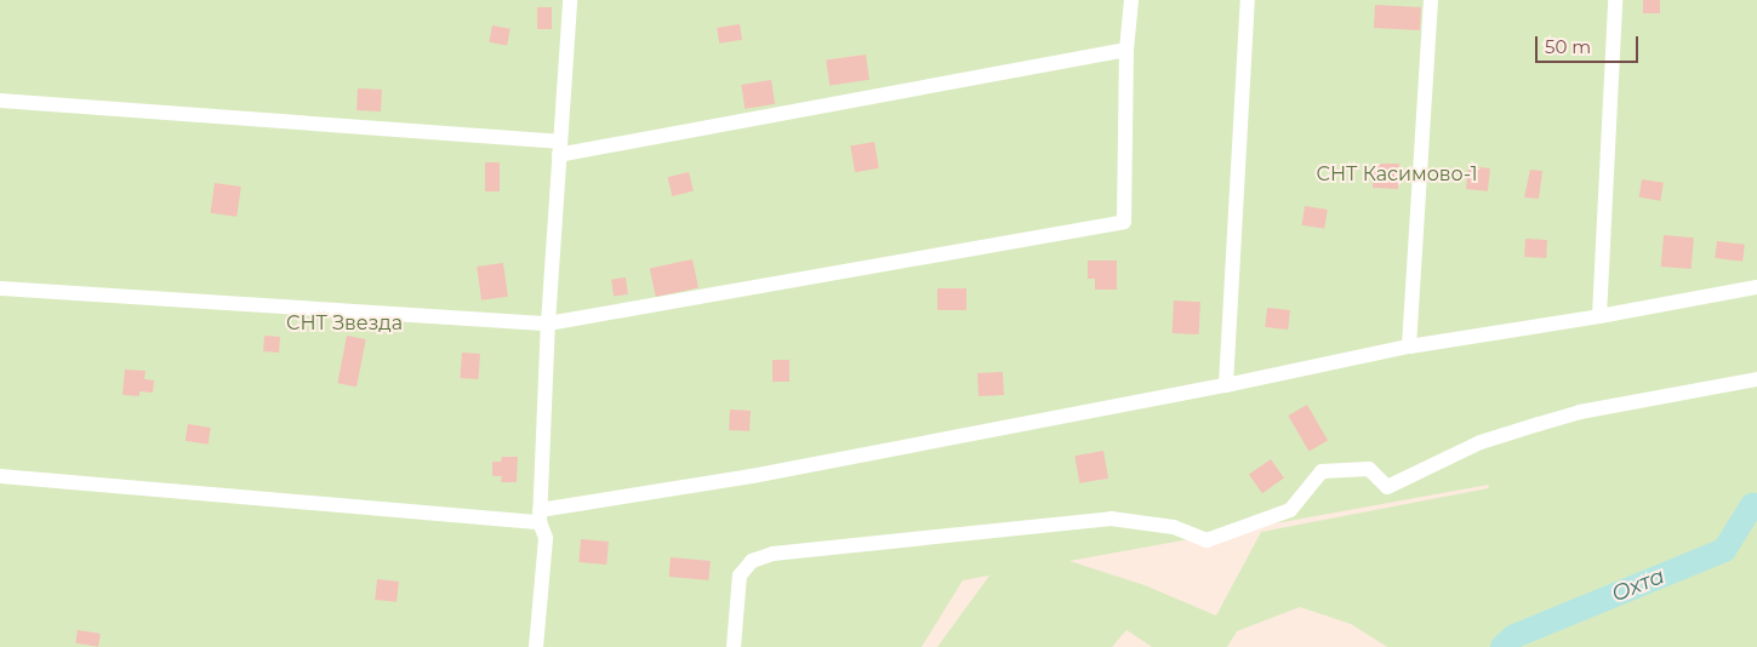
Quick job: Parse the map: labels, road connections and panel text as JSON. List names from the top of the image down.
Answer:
{
  "water": ["Охта"],
  "parks": ["СНТ Касимово-1", "СНТ Звезда"],
  "scale_bar": "50 m"
}
